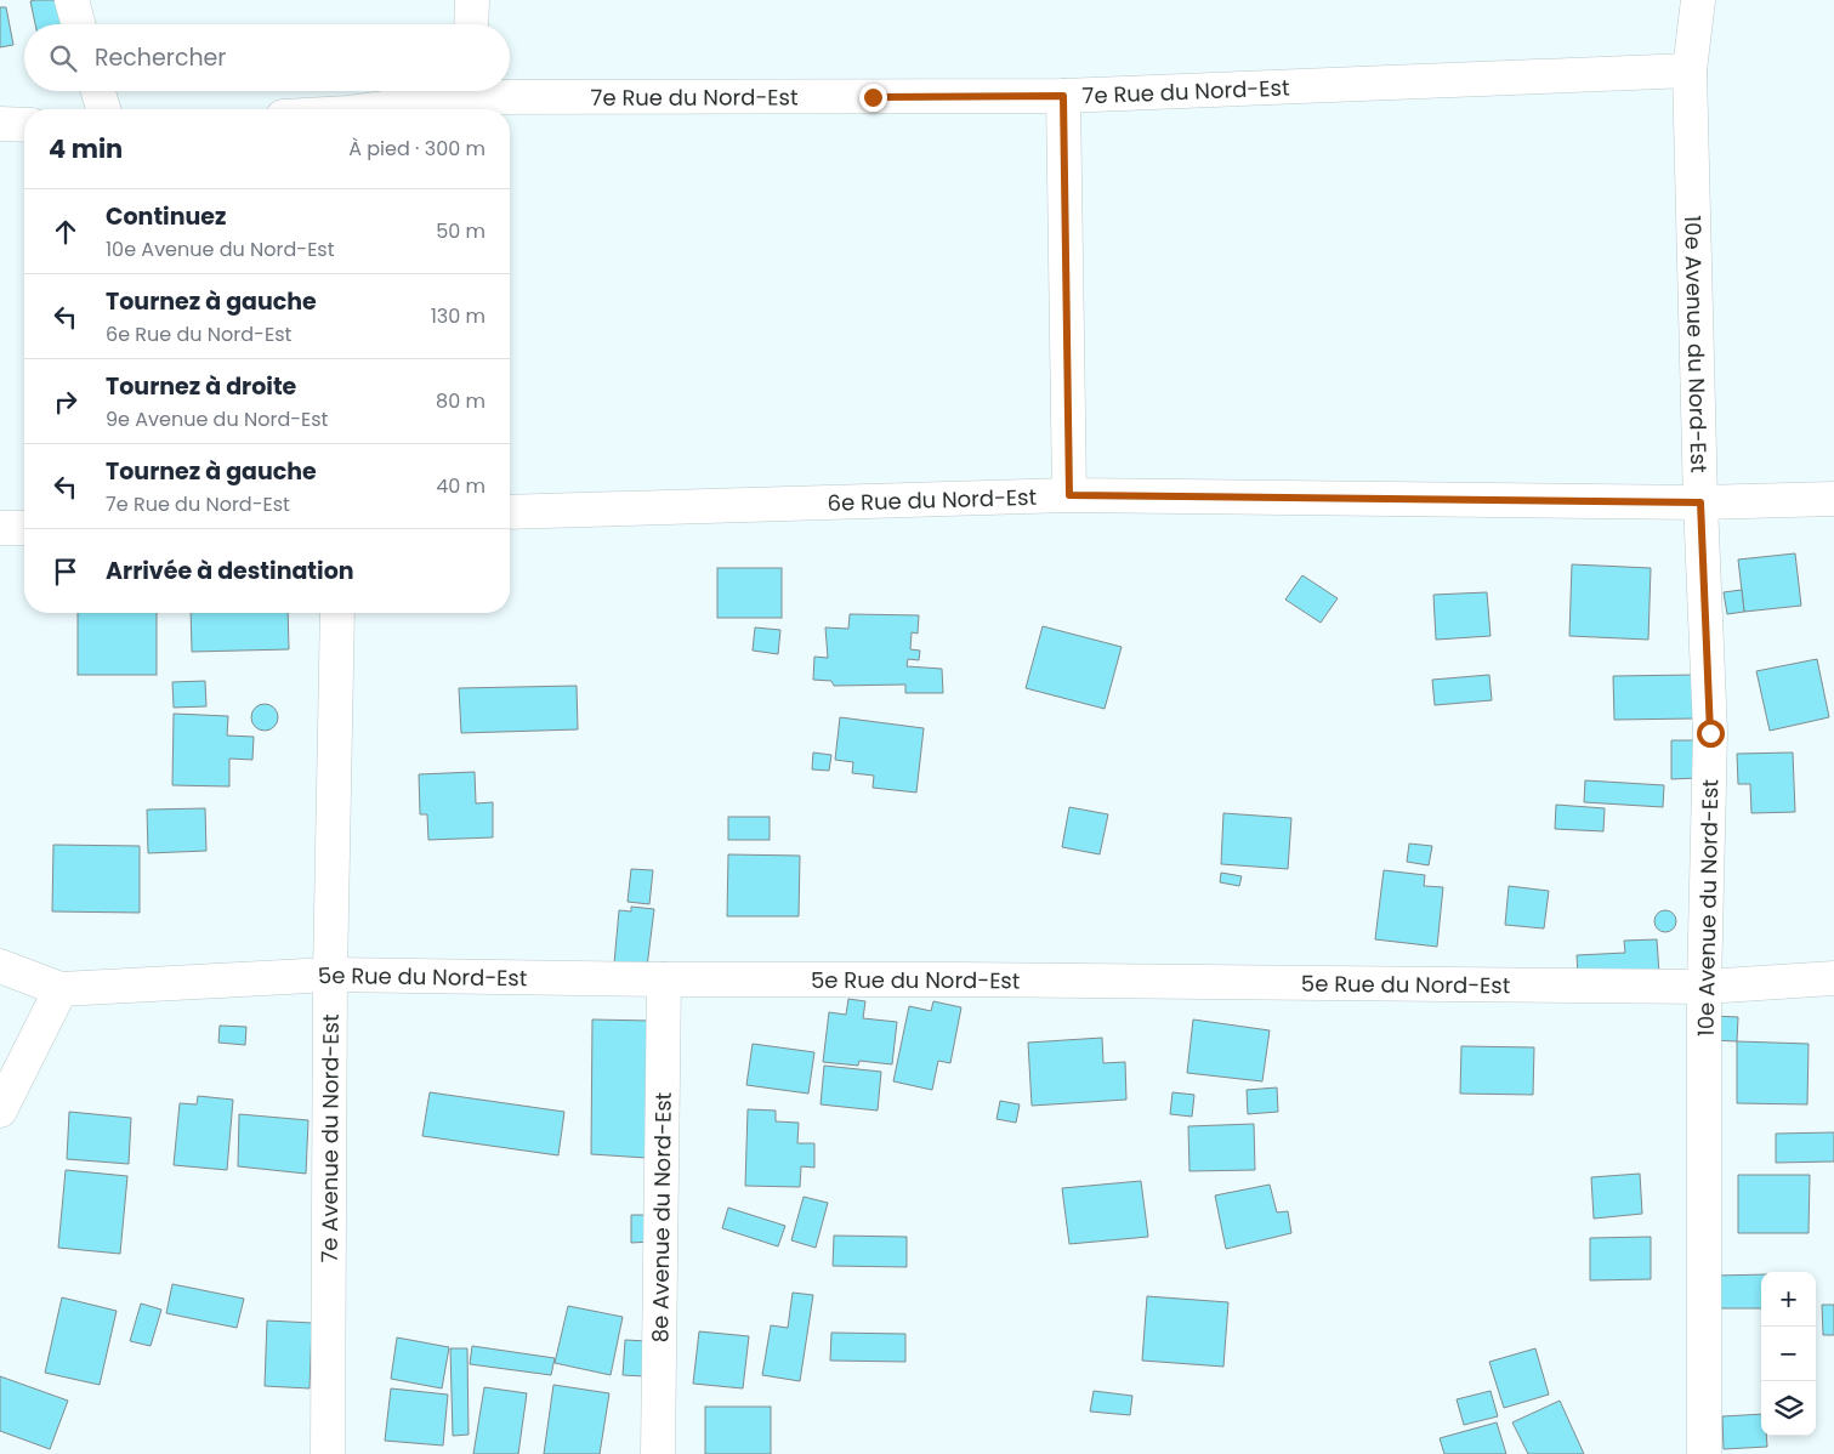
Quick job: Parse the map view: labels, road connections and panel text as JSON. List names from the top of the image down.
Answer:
{
  "streets": {
    "street": [
      "7e Rue du Nord-Est",
      "10e Avenue du Nord-Est",
      "6e Rue du Nord-Est",
      "5e Rue du Nord-Est",
      "7e Avenue du Nord-Est",
      "8e Avenue du Nord-Est"
    ]
  },
  "crossings": [
    ["7e Rue du Nord-Est", "10e Avenue du Nord-Est"],
    ["10e Avenue du Nord-Est", "6e Rue du Nord-Est"],
    ["10e Avenue du Nord-Est", "5e Rue du Nord-Est"],
    ["5e Rue du Nord-Est", "7e Avenue du Nord-Est"],
    ["5e Rue du Nord-Est", "8e Avenue du Nord-Est"]
  ],
  "page": {
    "search": "Rechercher",
    "heading": ["4 min", "À pied · 300 m"],
    "list": [
      ["Continuez", "10e Avenue du Nord-Est", "50 m"],
      ["Tournez à gauche", "6e Rue du Nord-Est", "130 m"],
      ["Tournez à droite", "9e Avenue du Nord-Est", "80 m"],
      ["Tournez à gauche", "7e Rue du Nord-Est", "40 m"],
      "Arrivée à destination"
    ],
    "map_buttons": ["+", "−"]
  }
}
